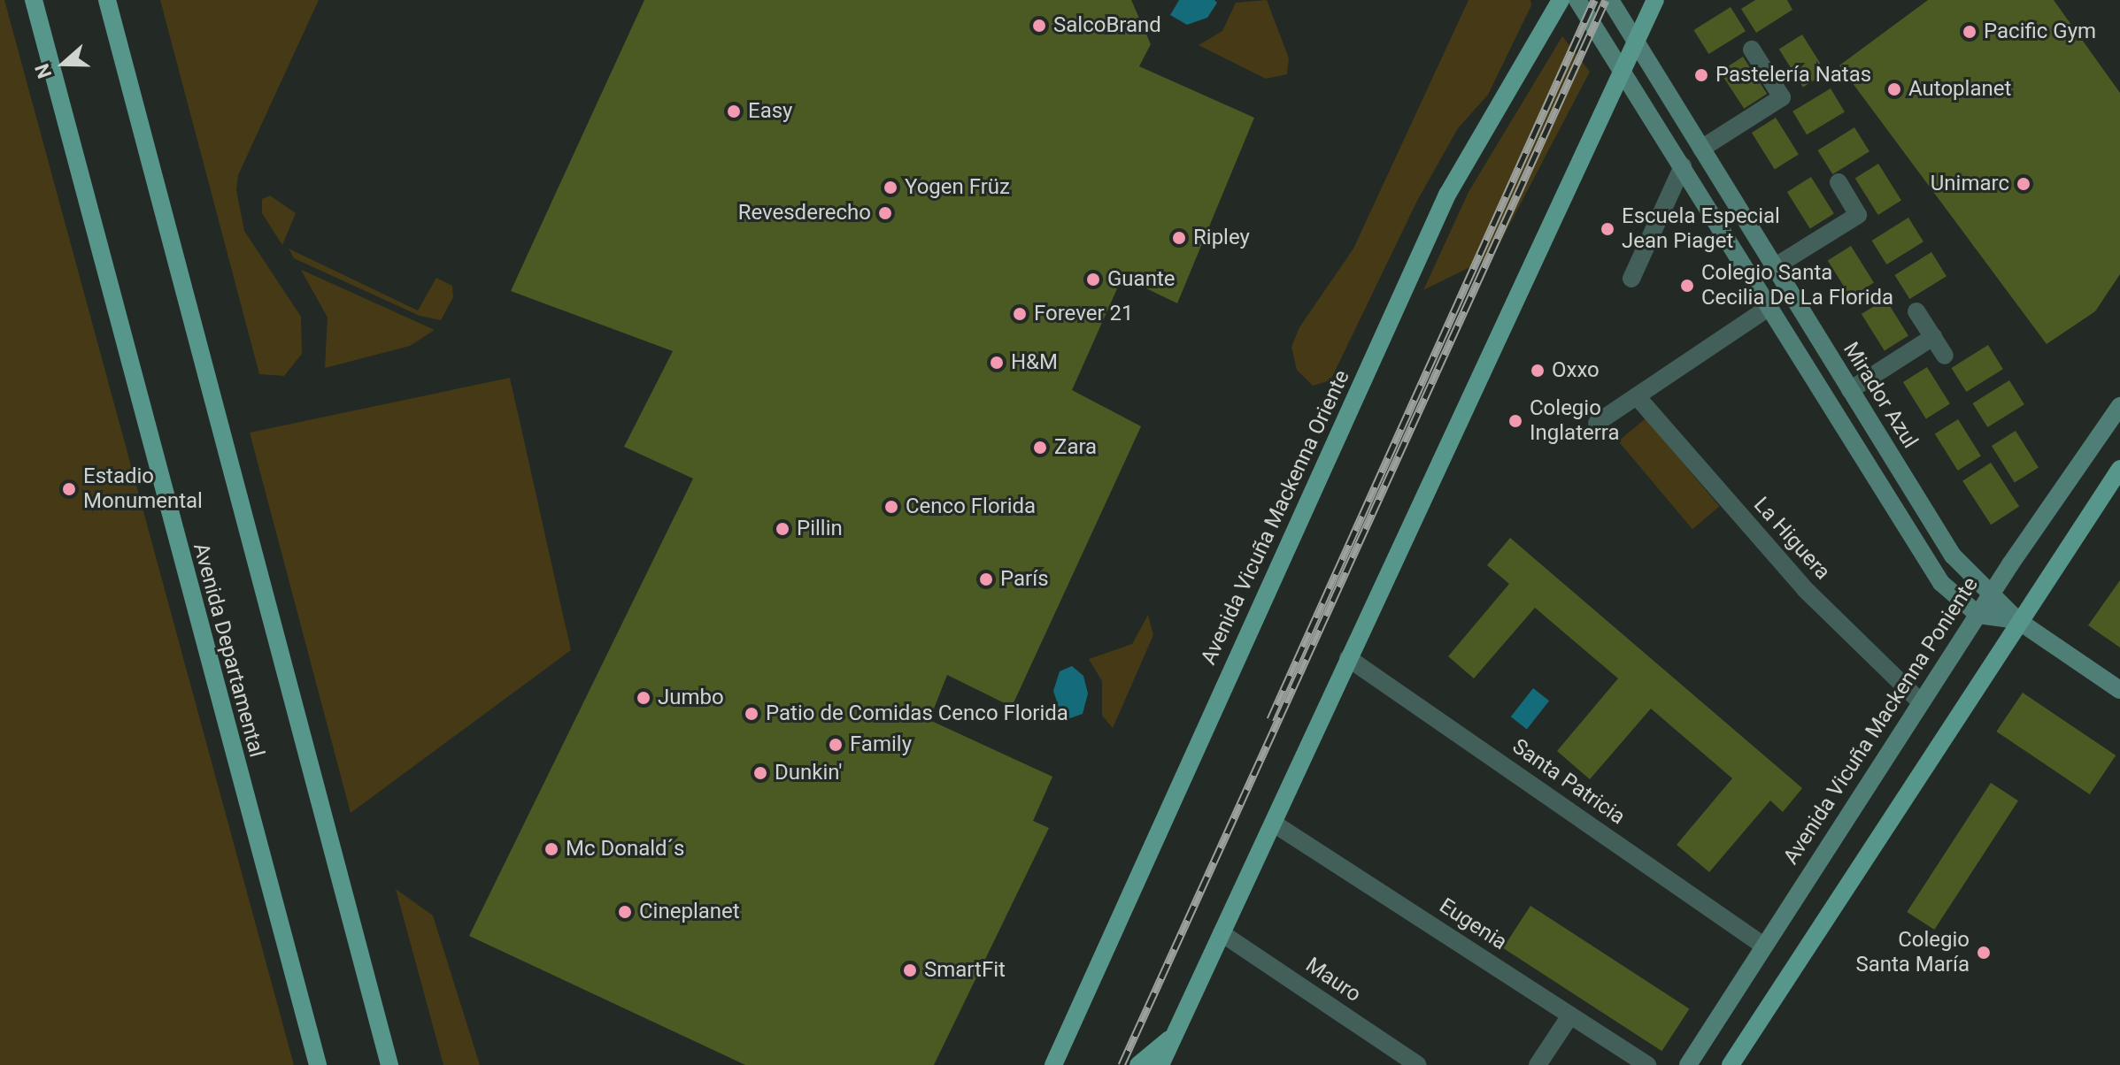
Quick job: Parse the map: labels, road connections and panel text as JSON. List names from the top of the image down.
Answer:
{
  "streets": {
    "main road": [
      "Mirador Azul",
      "Avenida Vicuña Mackenna Oriente",
      "Avenida Departamental",
      "Avenida Vicuña Mackenna Poniente"
    ],
    "street": [
      "La Higuera",
      "Santa Patricia",
      "Eugenia",
      "Mauro"
    ]
  },
  "crossings": [
    ["Mirador Azul", "Avenida Vicuña Mackenna Poniente"],
    ["La Higuera", "Avenida Vicuña Mackenna Poniente"],
    ["Avenida Vicuña Mackenna Poniente", "Santa Patricia"]
  ],
  "places": [
    "SalcoBrand",
    "Pacific Gym",
    "Pastelería Natas",
    "Autoplanet",
    "Easy",
    "Unimarc",
    "Yogen Früz",
    "Revesderecho",
    "Escuela Especial Jean Piaget",
    "Ripley",
    "Guante",
    "Colegio Santa Cecilia De La Florida",
    "Forever 21",
    "H&M",
    "Oxxo",
    "Colegio Inglaterra",
    "Zara",
    "Estadio Monumental",
    "Cenco Florida",
    "Pillin",
    "París",
    "Jumbo",
    "Patio de Comidas Cenco Florida",
    "Family",
    "Dunkin'",
    "Mc Donald´s",
    "Cineplanet",
    "Colegio Santa María",
    "SmartFit"
  ],
  "north": "left"
}
